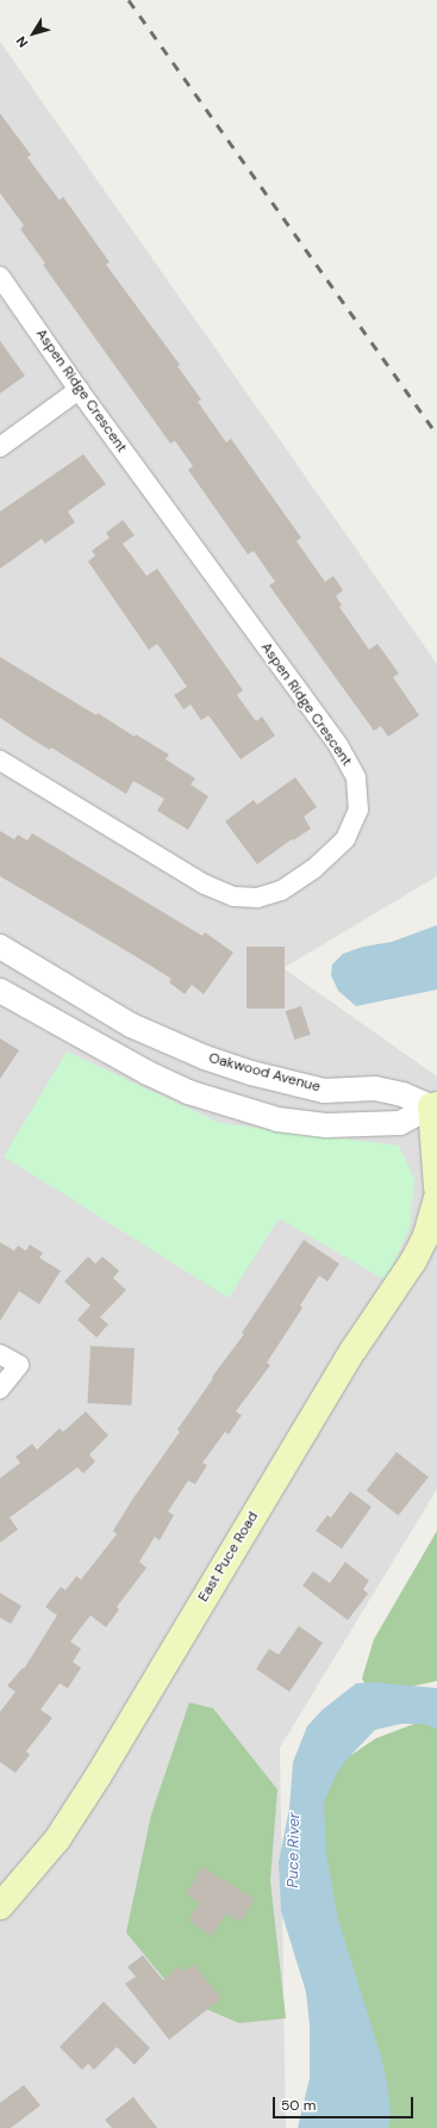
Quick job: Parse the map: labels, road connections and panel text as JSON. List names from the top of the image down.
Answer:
{
  "streets": {
    "main road": ["East Puce Road"],
    "street": ["Aspen Ridge Crescent", "Oakwood Avenue"]
  },
  "water": ["Puce River"],
  "scale_bar": "50 m",
  "north": "bottom left"
}
